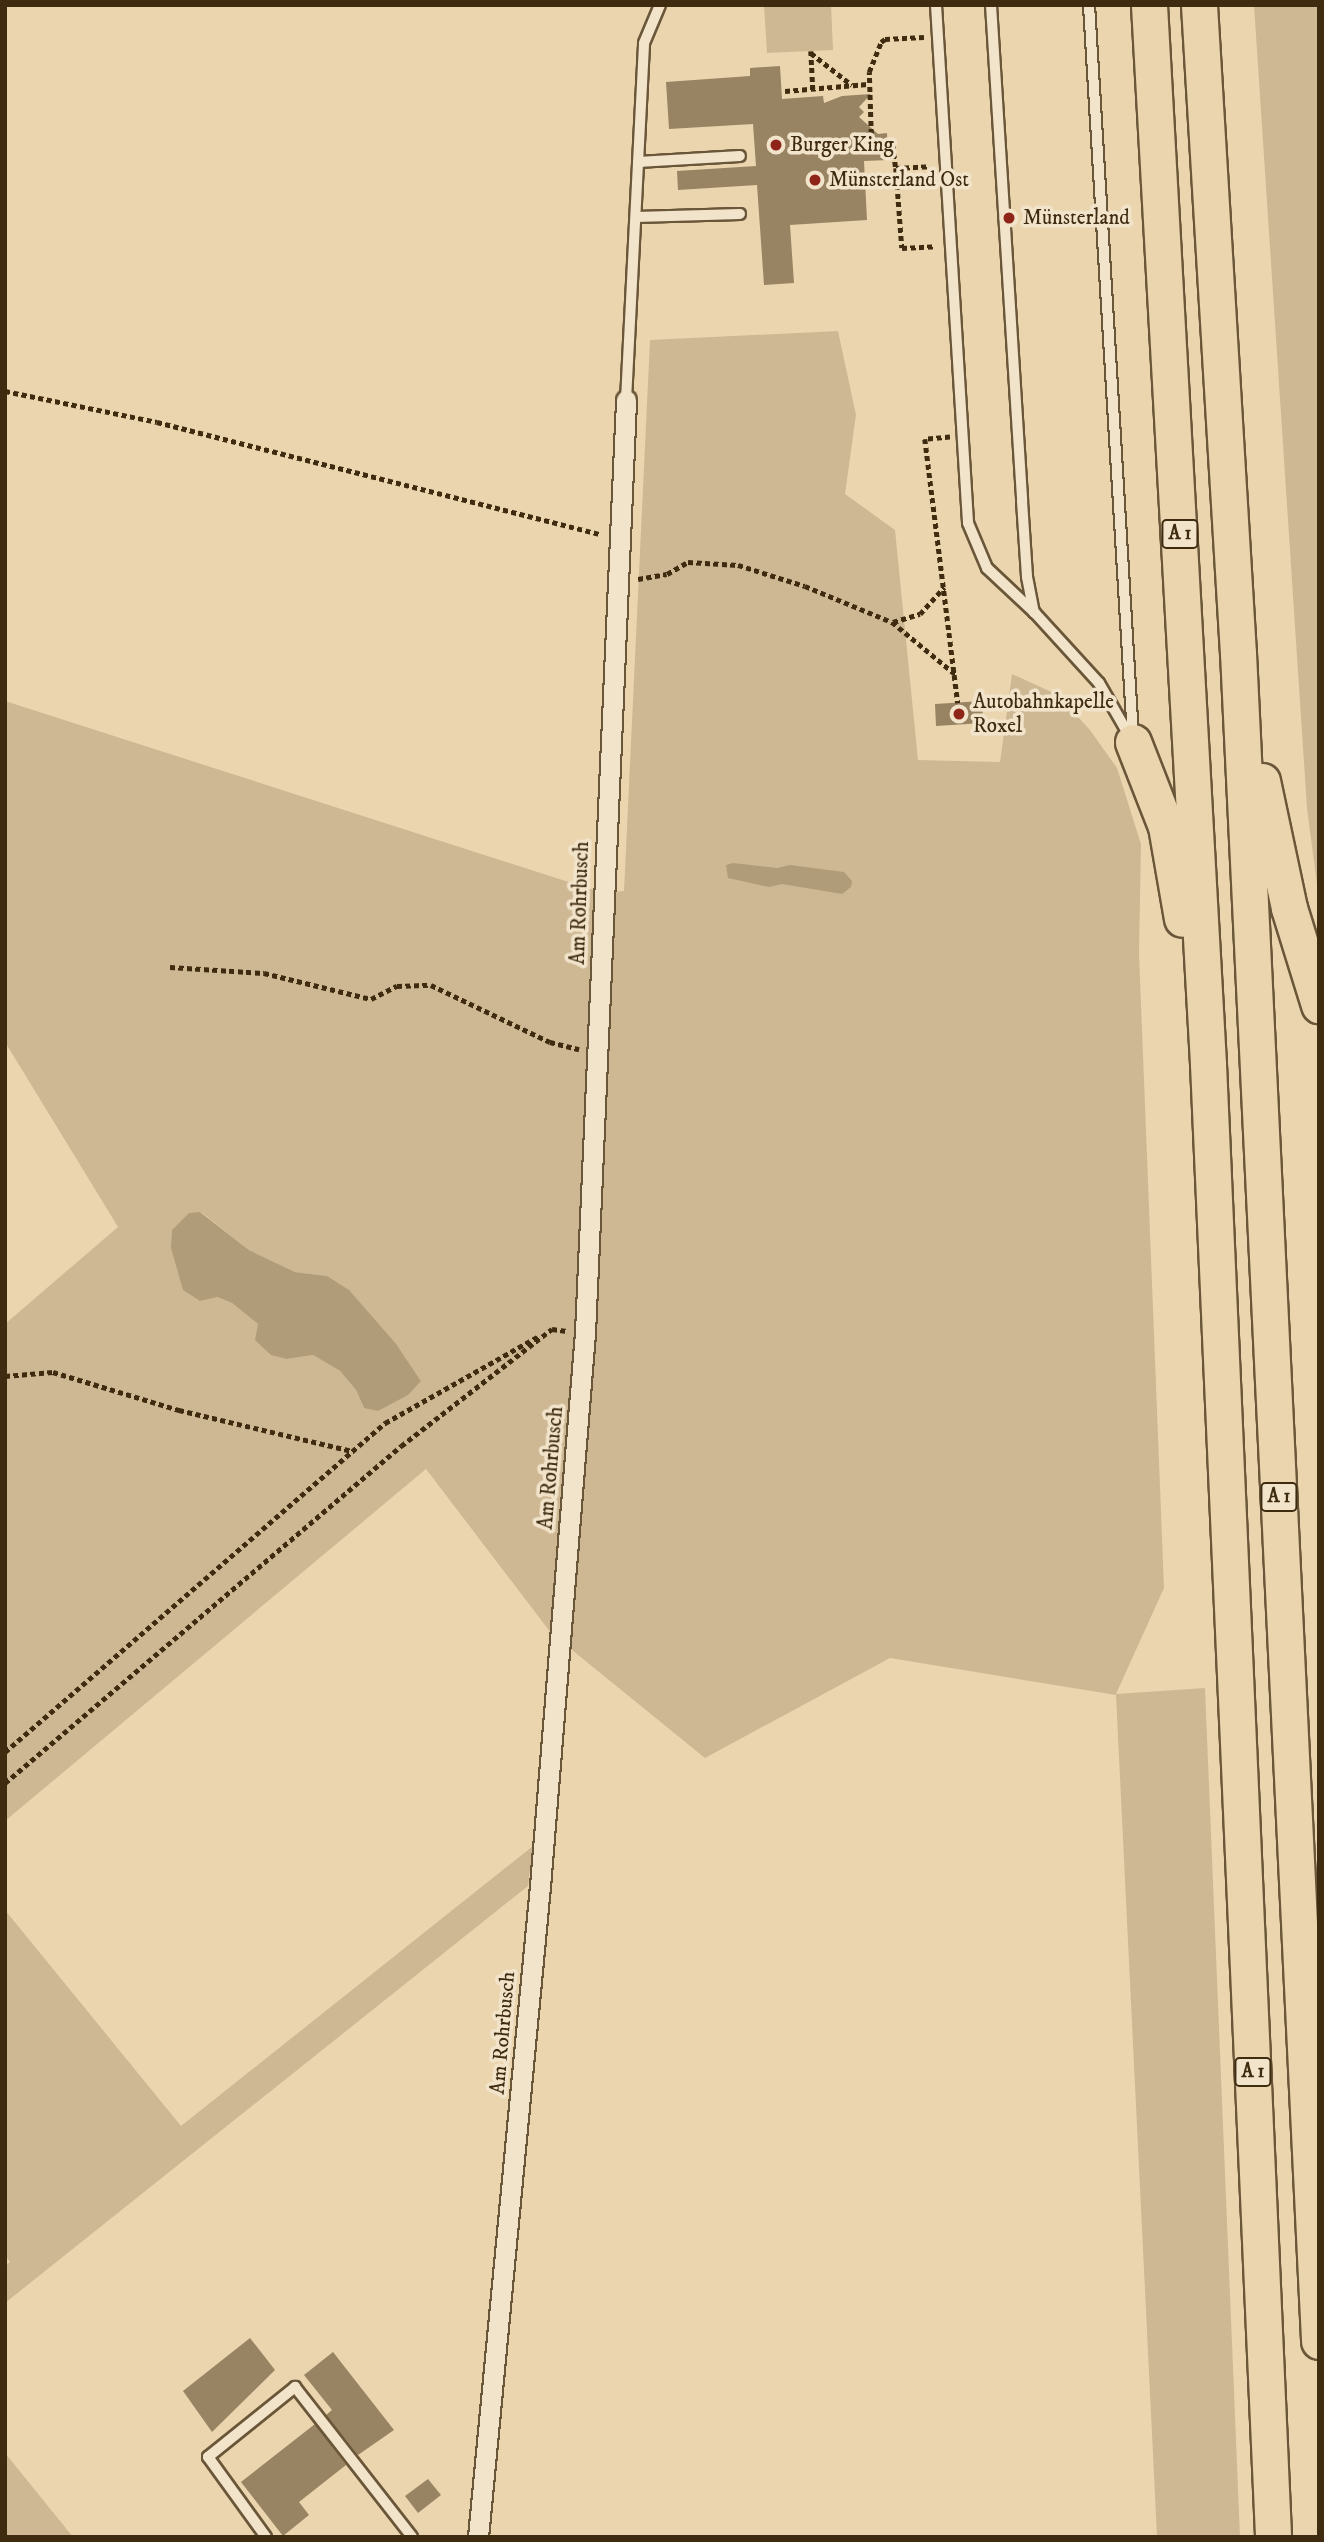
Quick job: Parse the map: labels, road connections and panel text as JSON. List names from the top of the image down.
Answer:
{
  "streets": {
    "highway": ["A 1"],
    "street": ["Am Rohrbusch"]
  },
  "places": [
    "Burger King",
    "Münsterland Ost",
    "Münsterland",
    "Autobahnkapelle Roxel"
  ]
}
